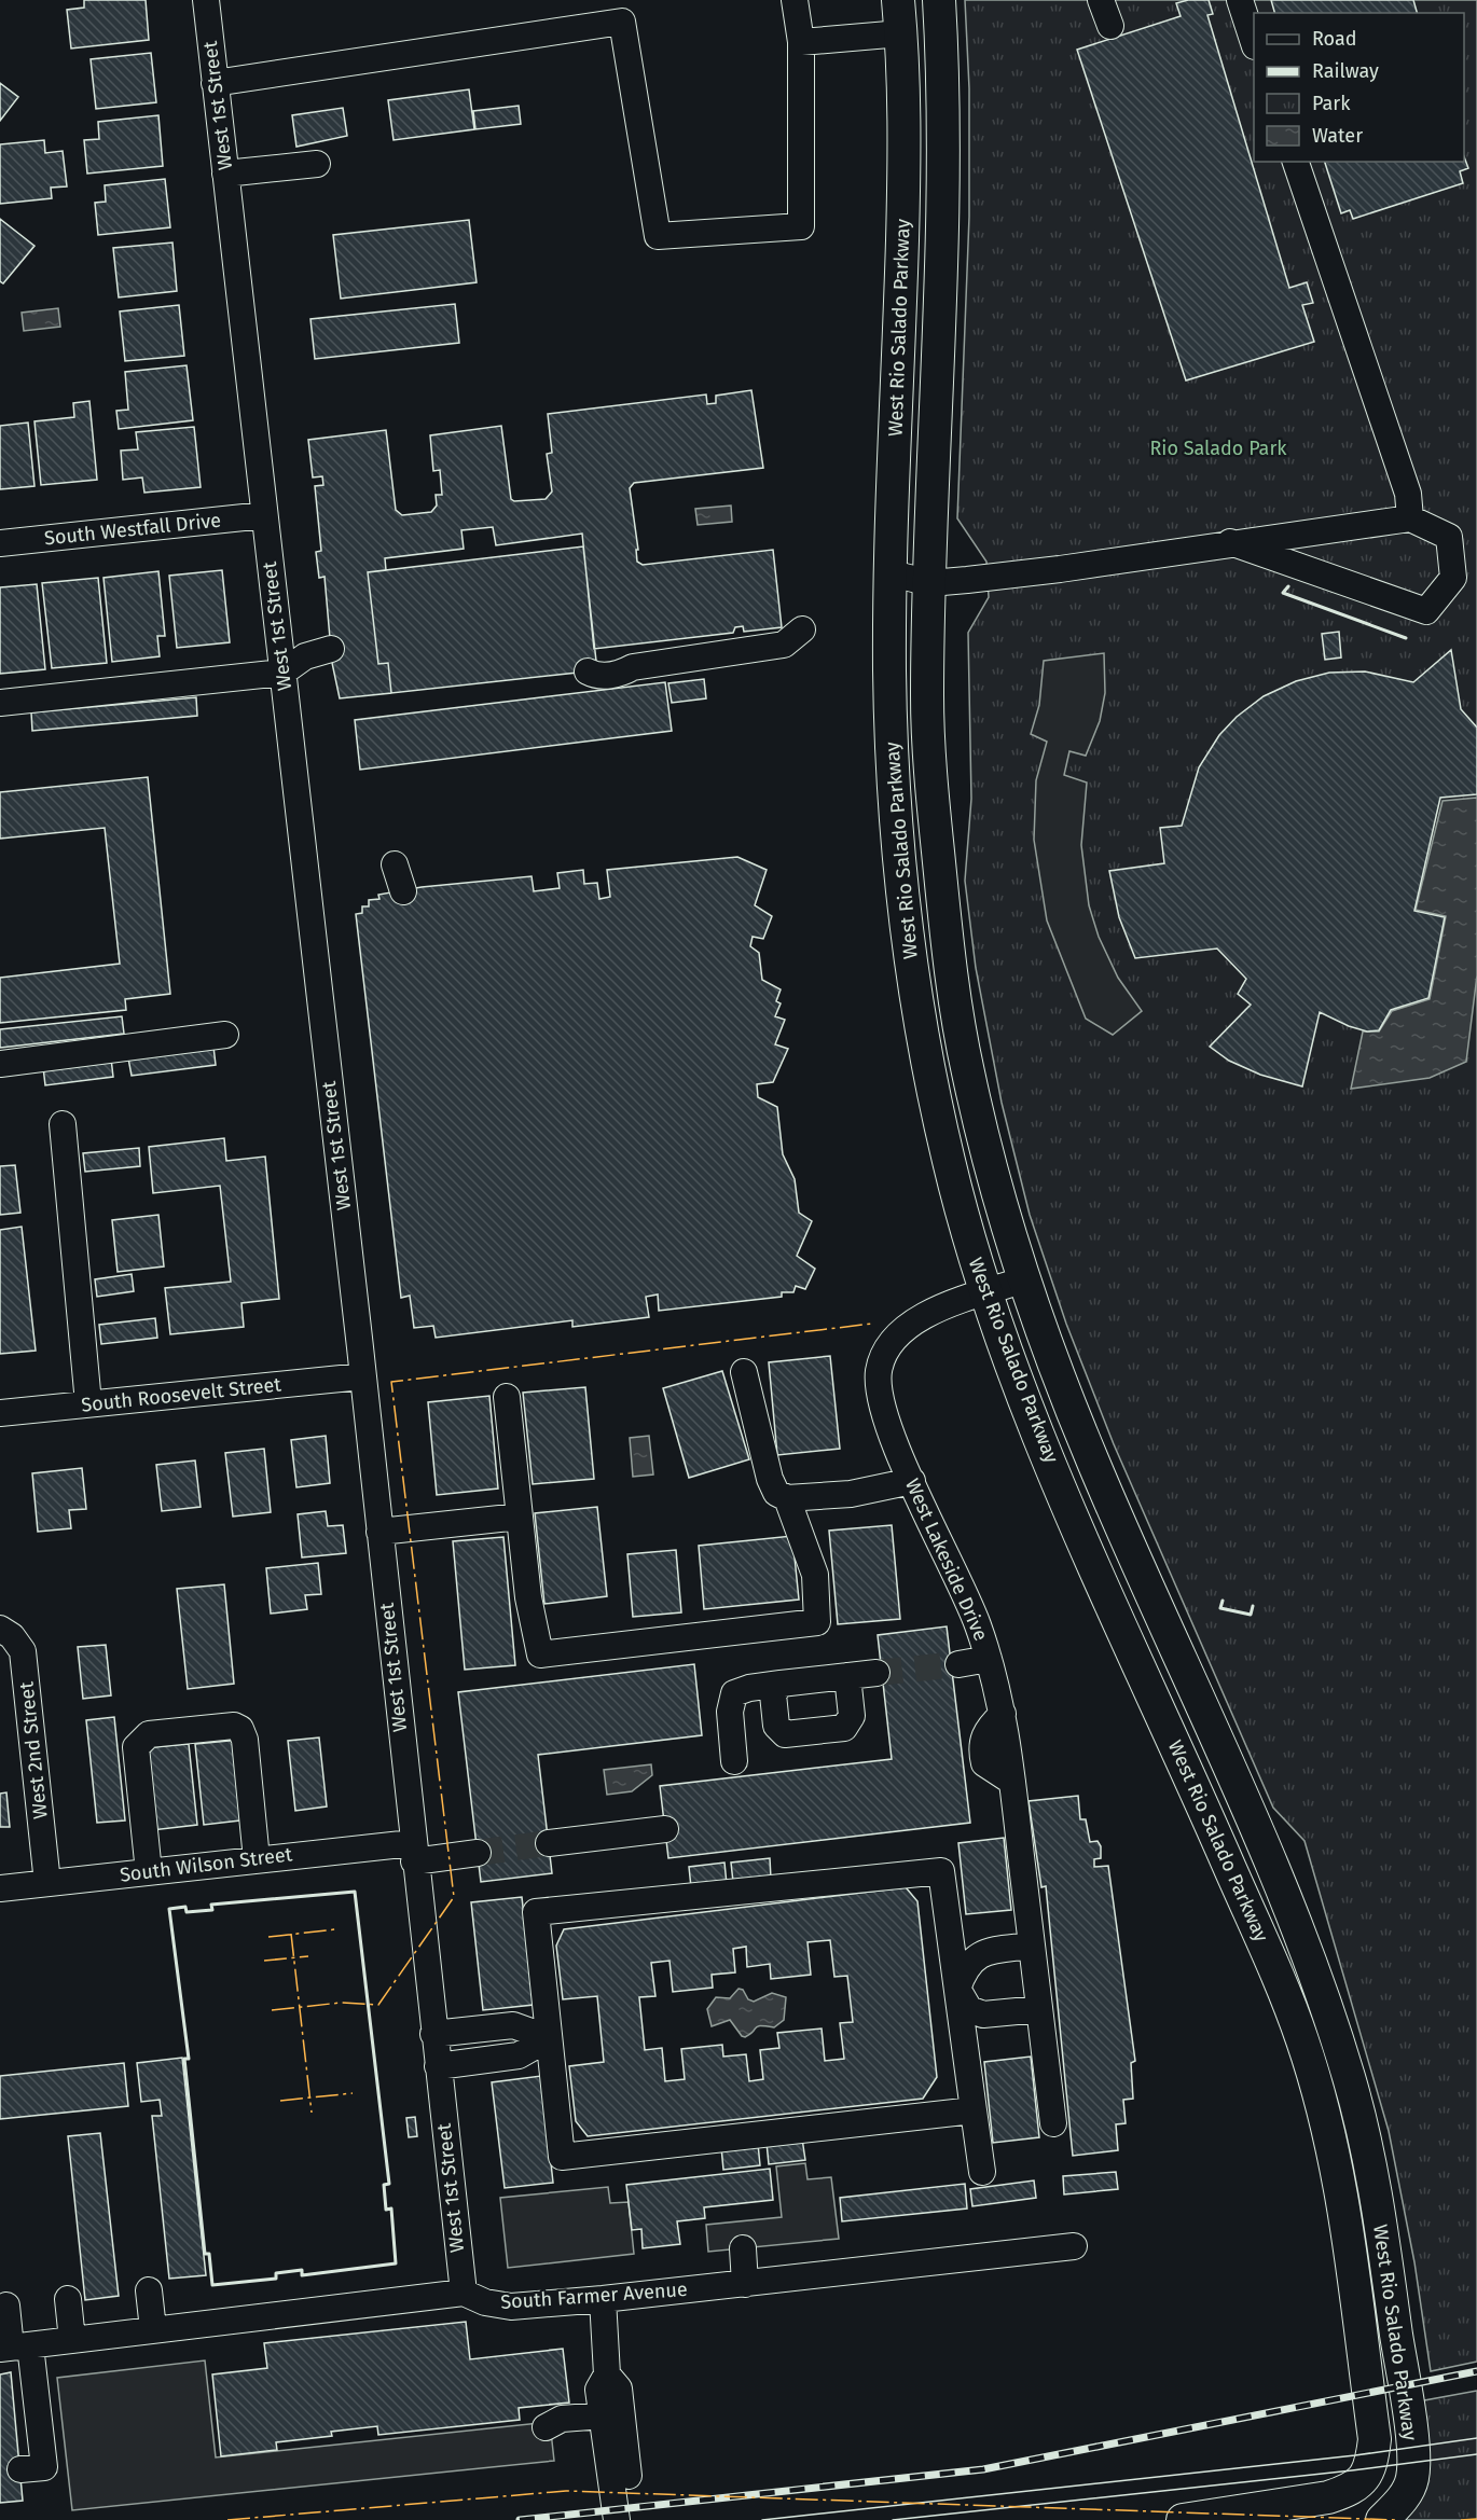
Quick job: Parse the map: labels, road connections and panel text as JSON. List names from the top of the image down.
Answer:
{
  "streets": {
    "main road": ["West Rio Salado Parkway"],
    "street": [
      "West 1st Street",
      "South Westfall Drive",
      "South Roosevelt Street",
      "West Lakeside Drive",
      "West 2nd Street",
      "South Wilson Street",
      "South Farmer Avenue"
    ]
  },
  "crossings": [
    ["West 1st Street", "South Westfall Drive"],
    ["West 1st Street", "South Roosevelt Street"],
    ["West 1st Street", "South Wilson Street"],
    ["West 1st Street", "South Farmer Avenue"],
    ["West Rio Salado Parkway", "West Lakeside Drive"],
    ["West 2nd Street", "South Wilson Street"]
  ],
  "parks": ["Rio Salado Park"],
  "legend": [
    "Road",
    "Railway",
    "Park",
    "Water"
  ]
}
